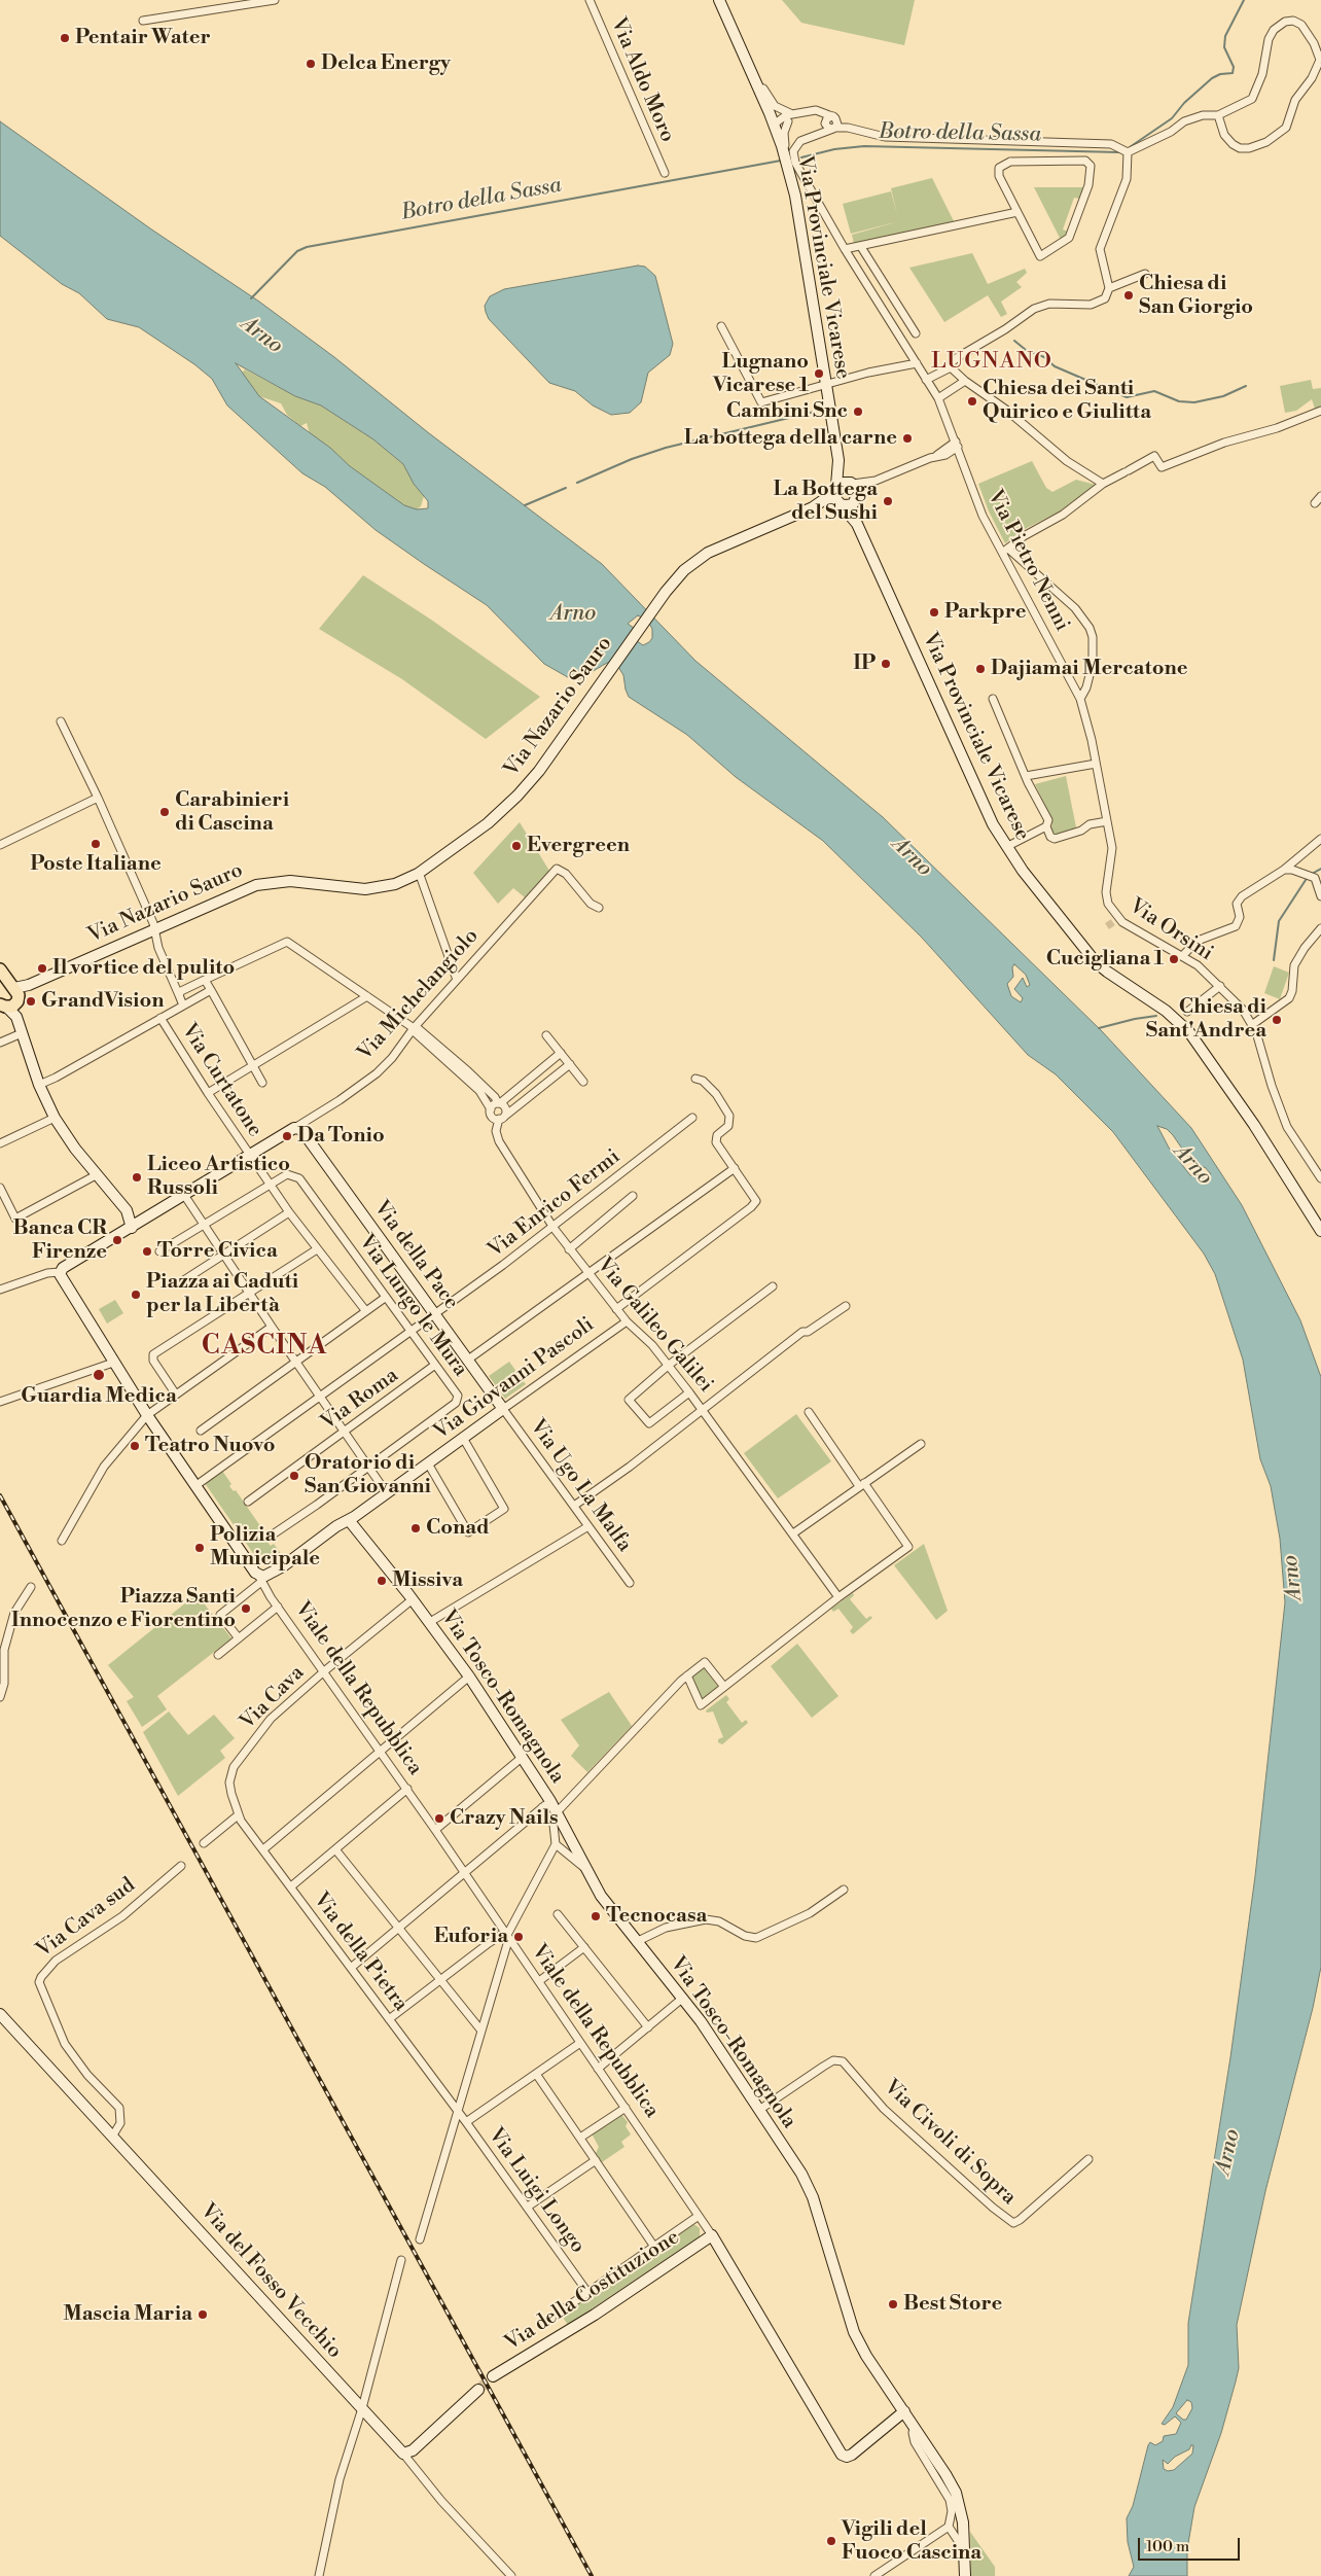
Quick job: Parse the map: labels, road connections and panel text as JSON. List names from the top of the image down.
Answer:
{
  "streets": {
    "main road": [
      "Via Provinciale Vicarese",
      "Via Nazario Sauro",
      "Via Michelangiolo",
      "Via della Pace",
      "Via Giovanni Pascoli",
      "Viale della Repubblica",
      "Via Tosco-Romagnola",
      "Via del Fosso Vecchio",
      "Via della Costituzione"
    ],
    "street": [
      "Via Aldo Moro",
      "Via Pietro Nenni",
      "Via Orsini",
      "Via Curtatone",
      "Via Enrico Fermi",
      "Via Lungo le Mura",
      "Via Galileo Galilei",
      "Via Roma",
      "Via Ugo La Malfa",
      "Via Cava",
      "Via Cava sud",
      "Via della Pietra",
      "Via Civoli di Sopra",
      "Via Luigi Longo"
    ]
  },
  "crossings": [
    ["Via Provinciale Vicarese", "Via Nazario Sauro"],
    ["Via Pietro Nenni", "Via Orsini"],
    ["Via Michelangiolo", "Via Curtatone"],
    ["Via Michelangiolo", "Via della Pace"],
    ["Via Michelangiolo", "Via Galileo Galilei"],
    ["Via Curtatone", "Via Lungo le Mura"],
    ["Via Enrico Fermi", "Via della Pace"],
    ["Via Enrico Fermi", "Via Lungo le Mura"],
    ["Via Enrico Fermi", "Via Galileo Galilei"],
    ["Via della Pace", "Via Giovanni Pascoli"],
    ["Via della Pace", "Via Ugo La Malfa"],
    ["Via Lungo le Mura", "Via Roma"],
    ["Via Galileo Galilei", "Via Giovanni Pascoli"],
    ["Via Giovanni Pascoli", "Via Ugo La Malfa"],
    ["Via Giovanni Pascoli", "Viale della Repubblica"],
    ["Via Giovanni Pascoli", "Via Tosco-Romagnola"],
    ["Viale della Repubblica", "Via Tosco-Romagnola"],
    ["Viale della Repubblica", "Via Cava"],
    ["Viale della Repubblica", "Via della Costituzione"],
    ["Via Tosco-Romagnola", "Via Cava"],
    ["Via Tosco-Romagnola", "Via Civoli di Sopra"],
    ["Via Cava", "Via della Pietra"],
    ["Via Cava sud", "Via del Fosso Vecchio"],
    ["Via della Pietra", "Via Luigi Longo"]
  ],
  "districts": ["LUGNANO", "CASCINA"],
  "water": ["Botro della Sassa", "Arno"],
  "places": [
    "Pentair Water",
    "Delca Energy",
    "Chiesa di San Giorgio",
    "Lugnano Vicarese 1",
    "Chiesa dei Santi Quirico e Giulitta",
    "Cambini Snc",
    "La bottega della carne",
    "La Bottega del Sushi",
    "Parkpre",
    "IP",
    "Dajiamai Mercatone",
    "Carabinieri di Cascina",
    "Poste Italiane",
    "Evergreen",
    "Cucigliana 1",
    "Il vortice del pulito",
    "GrandVision",
    "Chiesa di Sant'Andrea",
    "Da Tonio",
    "Liceo Artistico Russoli",
    "Banca CR Firenze",
    "Torre Civica",
    "Piazza ai Caduti per la Libertà",
    "Guardia Medica",
    "Teatro Nuovo",
    "Oratorio di San Giovanni",
    "Conad",
    "Polizia Municipale",
    "Missiva",
    "Piazza Santi Innocenzo e Fiorentino",
    "Crazy Nails",
    "Tecnocasa",
    "Euforia",
    "Best Store",
    "Mascia Maria",
    "Vigili del Fuoco Cascina"
  ],
  "scale_bar": "100 m"
}
